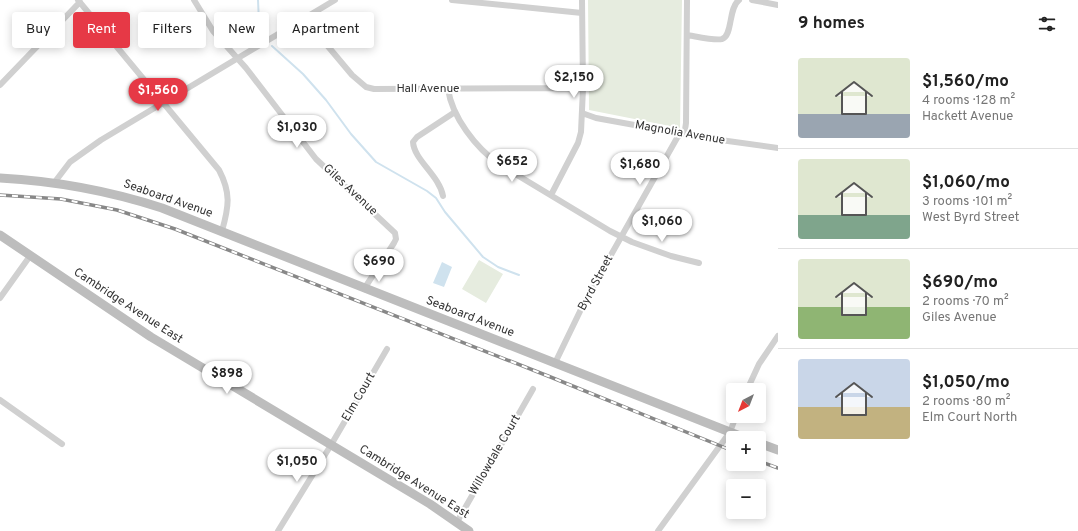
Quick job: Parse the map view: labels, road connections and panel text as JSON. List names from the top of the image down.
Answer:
{
  "streets": {
    "main road": ["Seaboard Avenue", "Cambridge Avenue East"],
    "street": [
      "Hall Avenue",
      "Magnolia Avenue",
      "Giles Avenue",
      "Byrd Street",
      "Elm Court",
      "Willowdale Court"
    ]
  },
  "crossings": [
    ["Magnolia Avenue", "Byrd Street"],
    ["Giles Avenue", "Seaboard Avenue"],
    ["Seaboard Avenue", "Byrd Street"],
    ["Cambridge Avenue East", "Elm Court"],
    ["Cambridge Avenue East", "Willowdale Court"]
  ],
  "north": "bottom left",
  "page": {
    "heading": "9 homes",
    "chip": [
      "Buy",
      "Rent",
      "Filters",
      "New",
      "Apartment"
    ],
    "list": [
      {
        "name": "$1,560/mo",
        "note": "4 rooms · 128 m² · Hackett Avenue"
      },
      {
        "name": "$1,060/mo",
        "note": "3 rooms · 101 m² · West Byrd Street"
      },
      {
        "name": "$690/mo",
        "note": "2 rooms · 70 m² · Giles Avenue"
      },
      {
        "name": "$1,050/mo",
        "note": "2 rooms · 80 m² · Elm Court North"
      }
    ],
    "price": [
      "$2,150",
      "$1,560",
      "$1,030",
      "$652",
      "$1,680",
      "$1,060",
      "$690",
      "$898",
      "$1,050"
    ],
    "map_buttons": ["+", "−"]
  }
}
